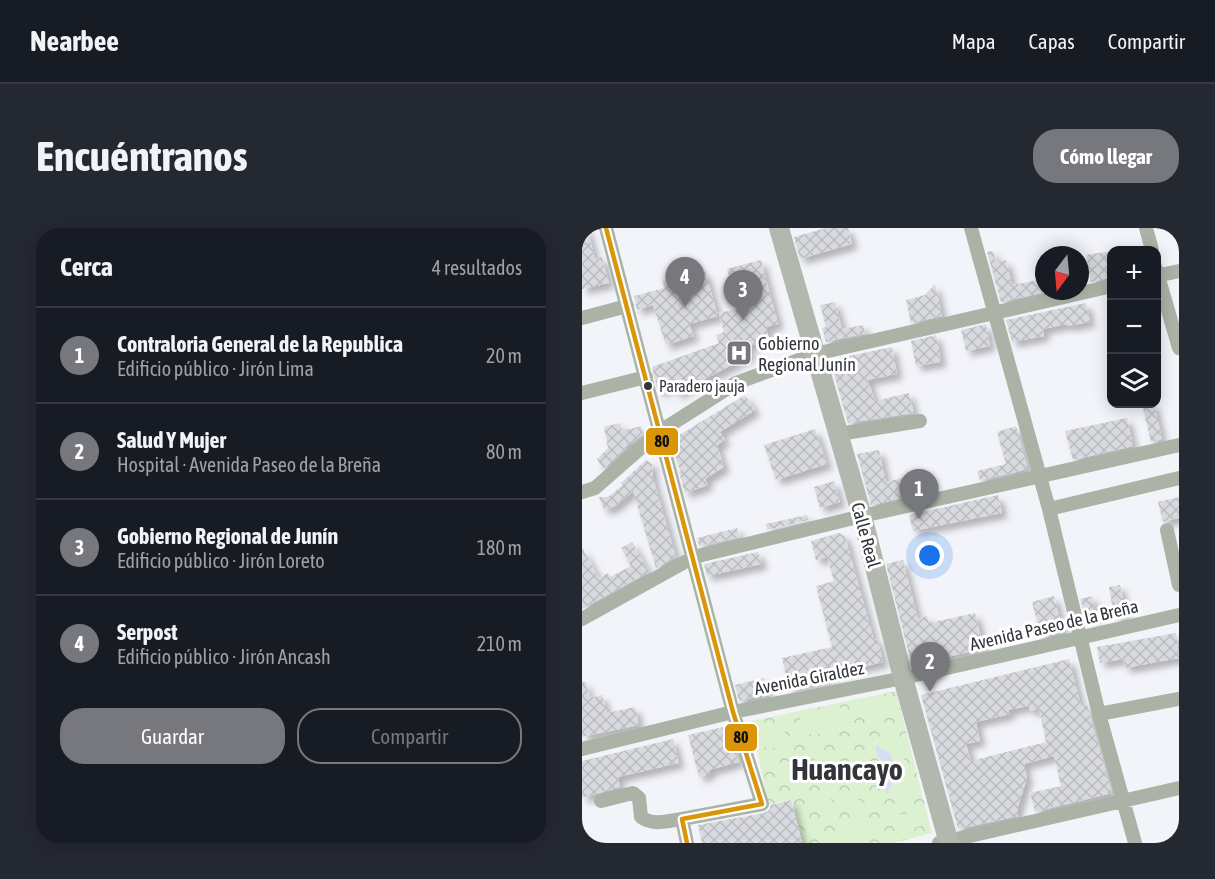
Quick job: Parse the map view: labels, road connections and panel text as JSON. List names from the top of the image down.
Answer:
{
  "streets": {
    "highway": ["Calle Real"],
    "street": ["Avenida Paseo de la Breña", "Avenida Giraldez"]
  },
  "crossings": [
    ["Calle Real", "Avenida Paseo de la Breña"],
    ["Calle Real", "Avenida Giraldez"],
    ["Avenida Paseo de la Breña", "Avenida Giraldez"]
  ],
  "districts": ["Huancayo"],
  "places": {
    "hospital": ["Gobierno Regional Junín"],
    "other": ["Paradero jauja"]
  },
  "lines": ["transit line 80"],
  "north": "bottom",
  "page": {
    "header": "Nearbee",
    "nav": ["Mapa", "Capas", "Compartir"],
    "buttons": [
      "Cómo llegar",
      ["Guardar", "Compartir"]
    ],
    "title": "Encuéntranos",
    "heading": ["Cerca", "4 resultados"],
    "map_buttons": ["+", "−"],
    "pins": [
      "4",
      "3",
      "1",
      "2"
    ],
    "list": [
      {
        "mark": "1",
        "name": "Contraloria General de la Republica",
        "note": "Edificio público · Jirón Lima",
        "value": "20 m"
      },
      {
        "mark": "2",
        "name": "Salud Y Mujer",
        "note": "Hospital · Avenida Paseo de la Breña",
        "value": "80 m"
      },
      {
        "mark": "3",
        "name": "Gobierno Regional de Junín",
        "note": "Edificio público · Jirón Loreto",
        "value": "180 m"
      },
      {
        "mark": "4",
        "name": "Serpost",
        "note": "Edificio público · Jirón Ancash",
        "value": "210 m"
      }
    ]
  }
}
